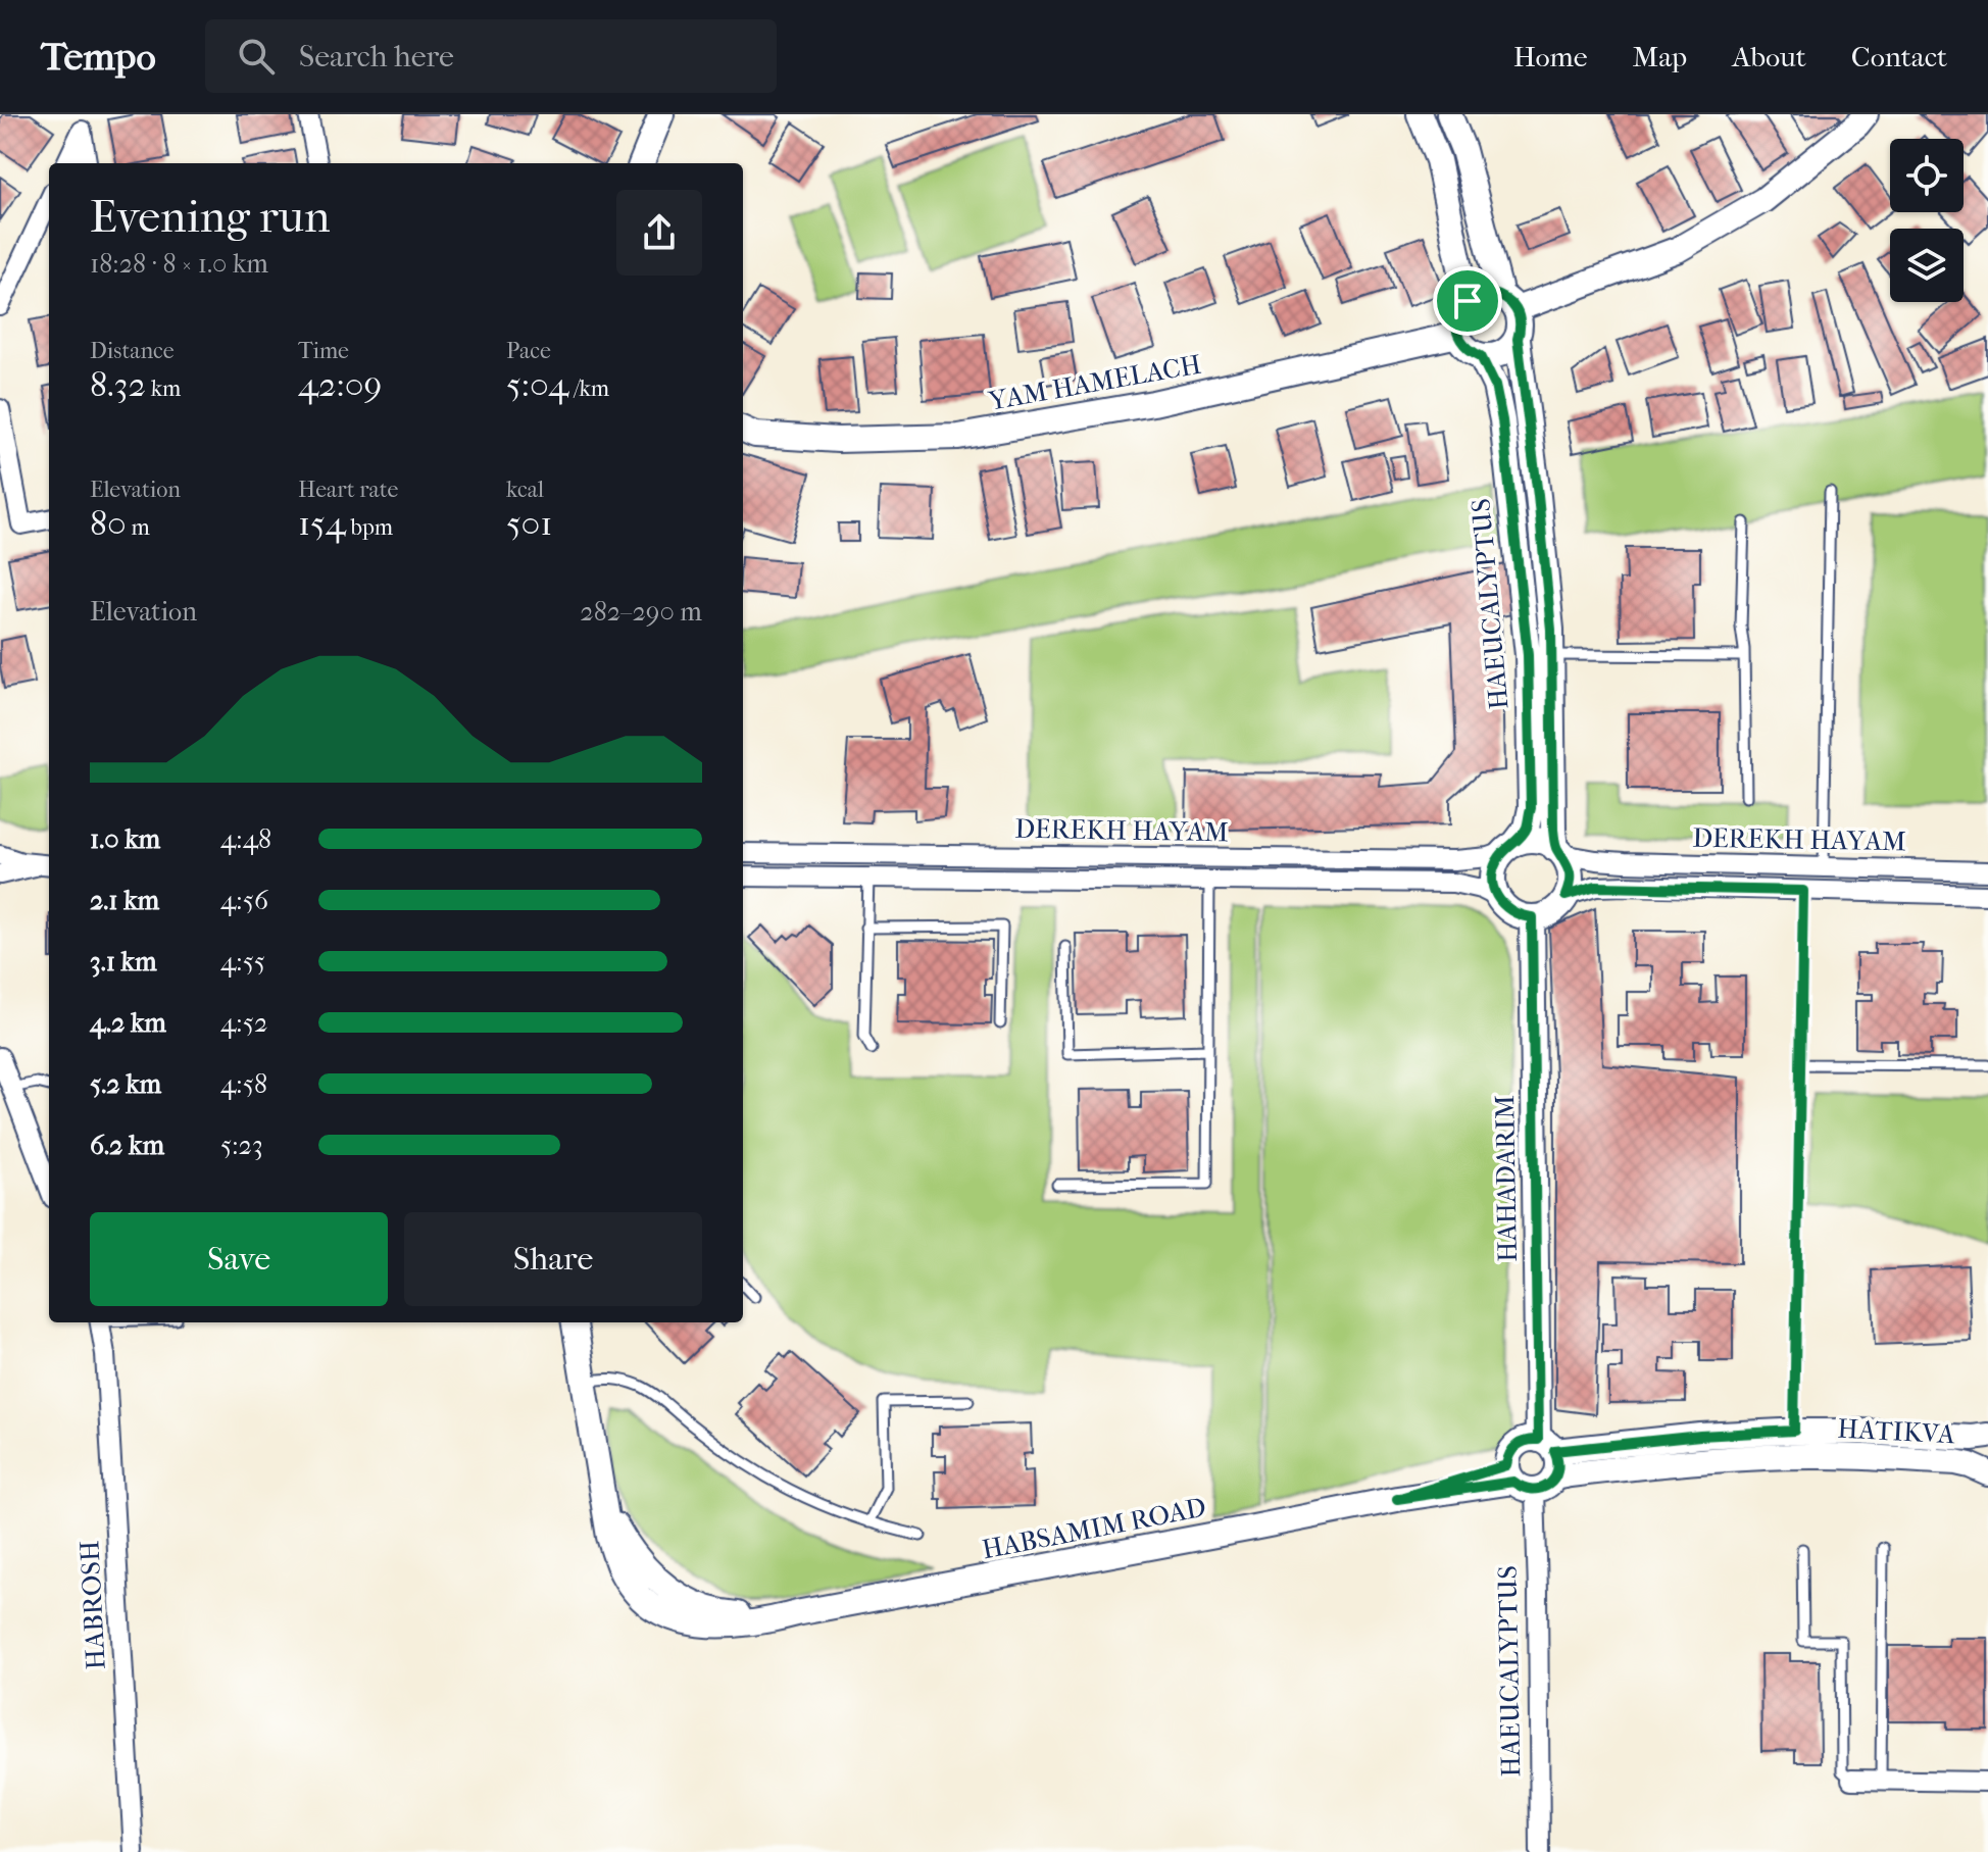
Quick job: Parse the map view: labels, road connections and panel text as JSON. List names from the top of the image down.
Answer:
{
  "streets": {
    "street": [
      "YAM HAMELACH",
      "HAEUCALYPTUS",
      "DEREKH HAYAM",
      "HAHADARIM",
      "HATIKVA",
      "HABSAMIM ROAD",
      "HABROSH"
    ]
  },
  "crossings": [
    ["YAM HAMELACH", "HAEUCALYPTUS"],
    ["HAEUCALYPTUS", "DEREKH HAYAM"],
    ["HAEUCALYPTUS", "HAHADARIM"],
    ["HAEUCALYPTUS", "HATIKVA"],
    ["HAEUCALYPTUS", "HABSAMIM ROAD"],
    ["DEREKH HAYAM", "HAHADARIM"],
    ["HAHADARIM", "HATIKVA"],
    ["HAHADARIM", "HABSAMIM ROAD"],
    ["HATIKVA", "HABSAMIM ROAD"]
  ],
  "page": {
    "header": "Tempo",
    "search": "Search here",
    "nav": [
      "Home",
      "Map",
      "About",
      "Contact"
    ],
    "heading": ["Evening run", "18:28 · 8 × 1.0 km"],
    "stats": [
      ["Distance", "8.32 km"],
      ["Time", "42:09"],
      ["Pace", "5:04 /km"],
      ["Elevation", "80 m"],
      ["Heart rate", "154 bpm"],
      ["kcal", "501"]
    ],
    "chart": ["Elevation", "282–290 m"],
    "list": [
      {
        "name": "1.0 km",
        "note": "4:48"
      },
      {
        "name": "2.1 km",
        "note": "4:56"
      },
      {
        "name": "3.1 km",
        "note": "4:55"
      },
      {
        "name": "4.2 km",
        "note": "4:52"
      },
      {
        "name": "5.2 km",
        "note": "4:58"
      },
      {
        "name": "6.2 km",
        "note": "5:23"
      }
    ],
    "buttons": ["Save", "Share"]
  }
}
